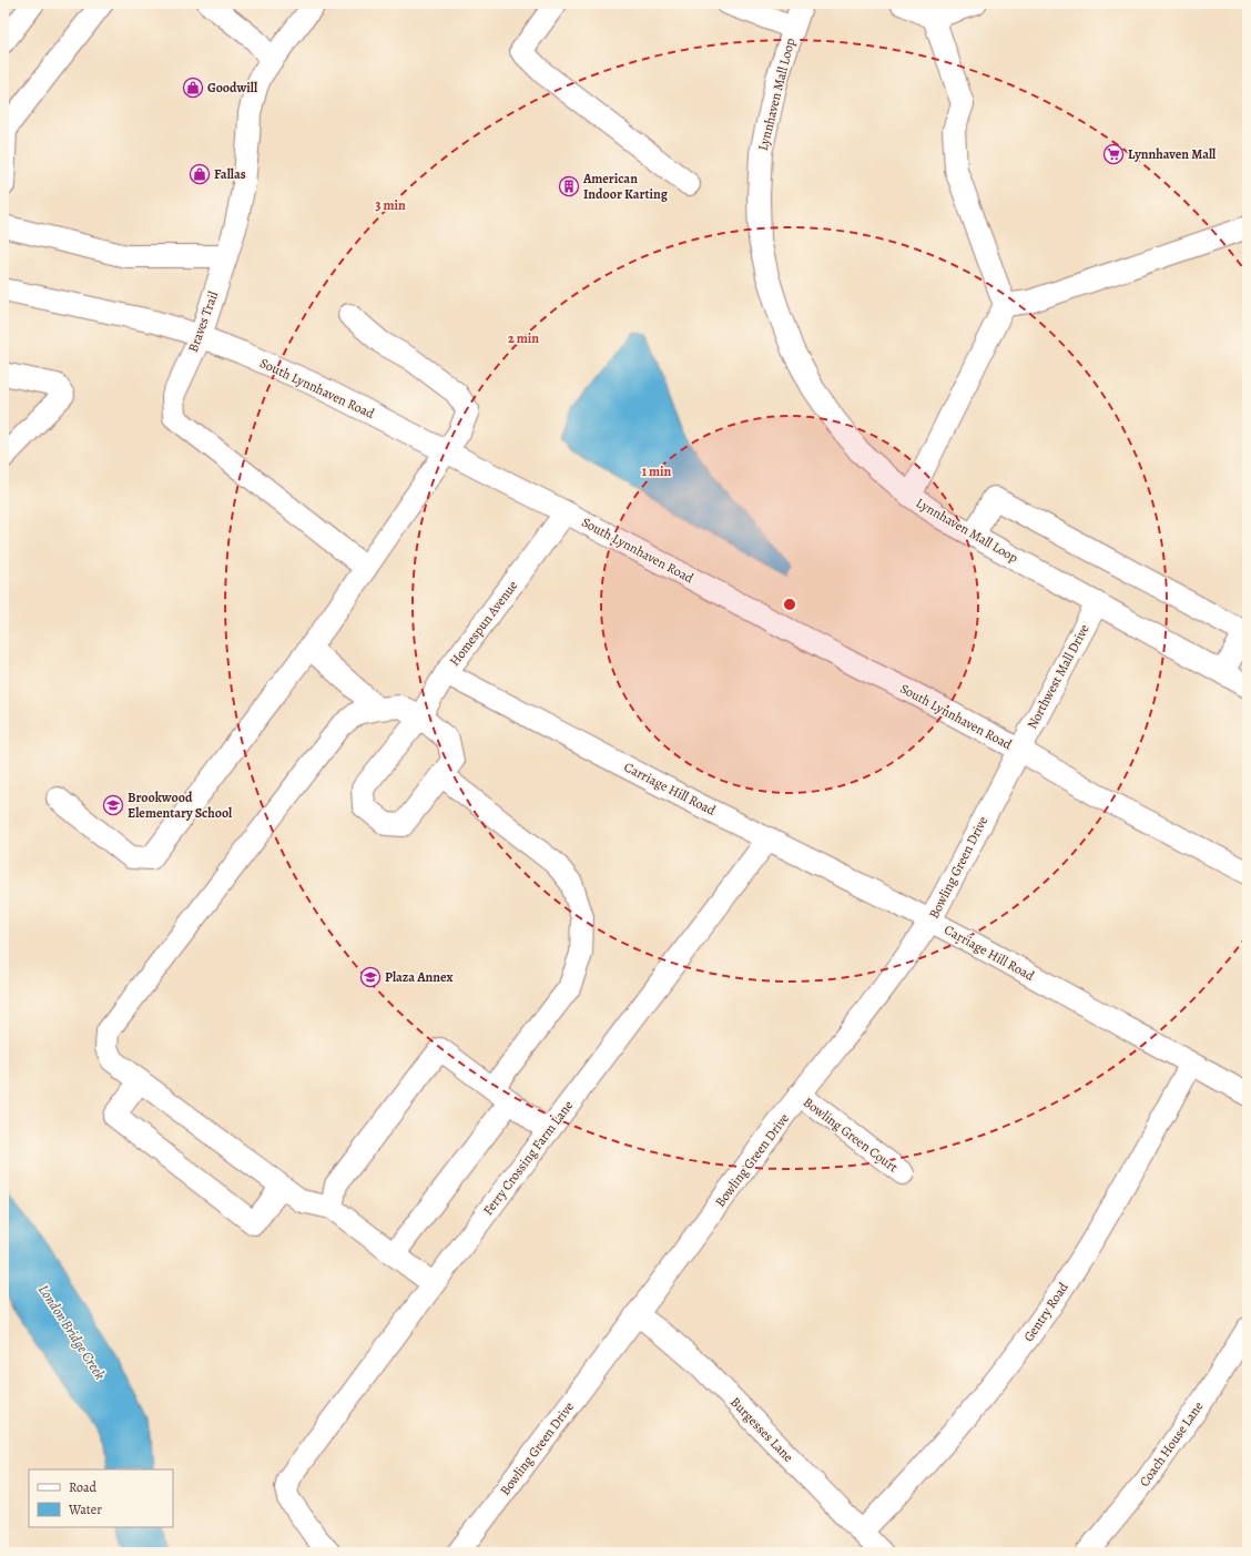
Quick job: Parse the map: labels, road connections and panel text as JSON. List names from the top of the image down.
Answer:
{
  "streets": {
    "street": [
      "Lynnhaven Mall Loop",
      "Braves Trail",
      "South Lynnhaven Road",
      "Homespun Avenue",
      "Northwest Mall Drive",
      "Carriage Hill Road",
      "Bowling Green Drive",
      "Bowling Green Court",
      "Ferry Crossing Farm Lane",
      "Gentry Road",
      "Burgesses Lane",
      "Coach House Lane"
    ]
  },
  "crossings": [
    ["Lynnhaven Mall Loop", "Northwest Mall Drive"],
    ["Braves Trail", "South Lynnhaven Road"],
    ["South Lynnhaven Road", "Homespun Avenue"],
    ["South Lynnhaven Road", "Northwest Mall Drive"],
    ["South Lynnhaven Road", "Bowling Green Drive"],
    ["Homespun Avenue", "Carriage Hill Road"],
    ["Northwest Mall Drive", "Bowling Green Drive"],
    ["Carriage Hill Road", "Bowling Green Drive"],
    ["Carriage Hill Road", "Ferry Crossing Farm Lane"],
    ["Carriage Hill Road", "Gentry Road"],
    ["Bowling Green Drive", "Bowling Green Court"],
    ["Bowling Green Drive", "Burgesses Lane"],
    ["Gentry Road", "Burgesses Lane"]
  ],
  "water": ["London Bridge Creek"],
  "places": {
    "shop": ["Goodwill", "Fallas"],
    "supermarket": ["Lynnhaven Mall"],
    "building": ["American Indoor Karting"],
    "school or university": ["Brookwood Elementary School", "Plaza Annex"]
  },
  "legend": ["Road", "Water"],
  "rings": ["3 min", "2 min", "1 min"]
}
